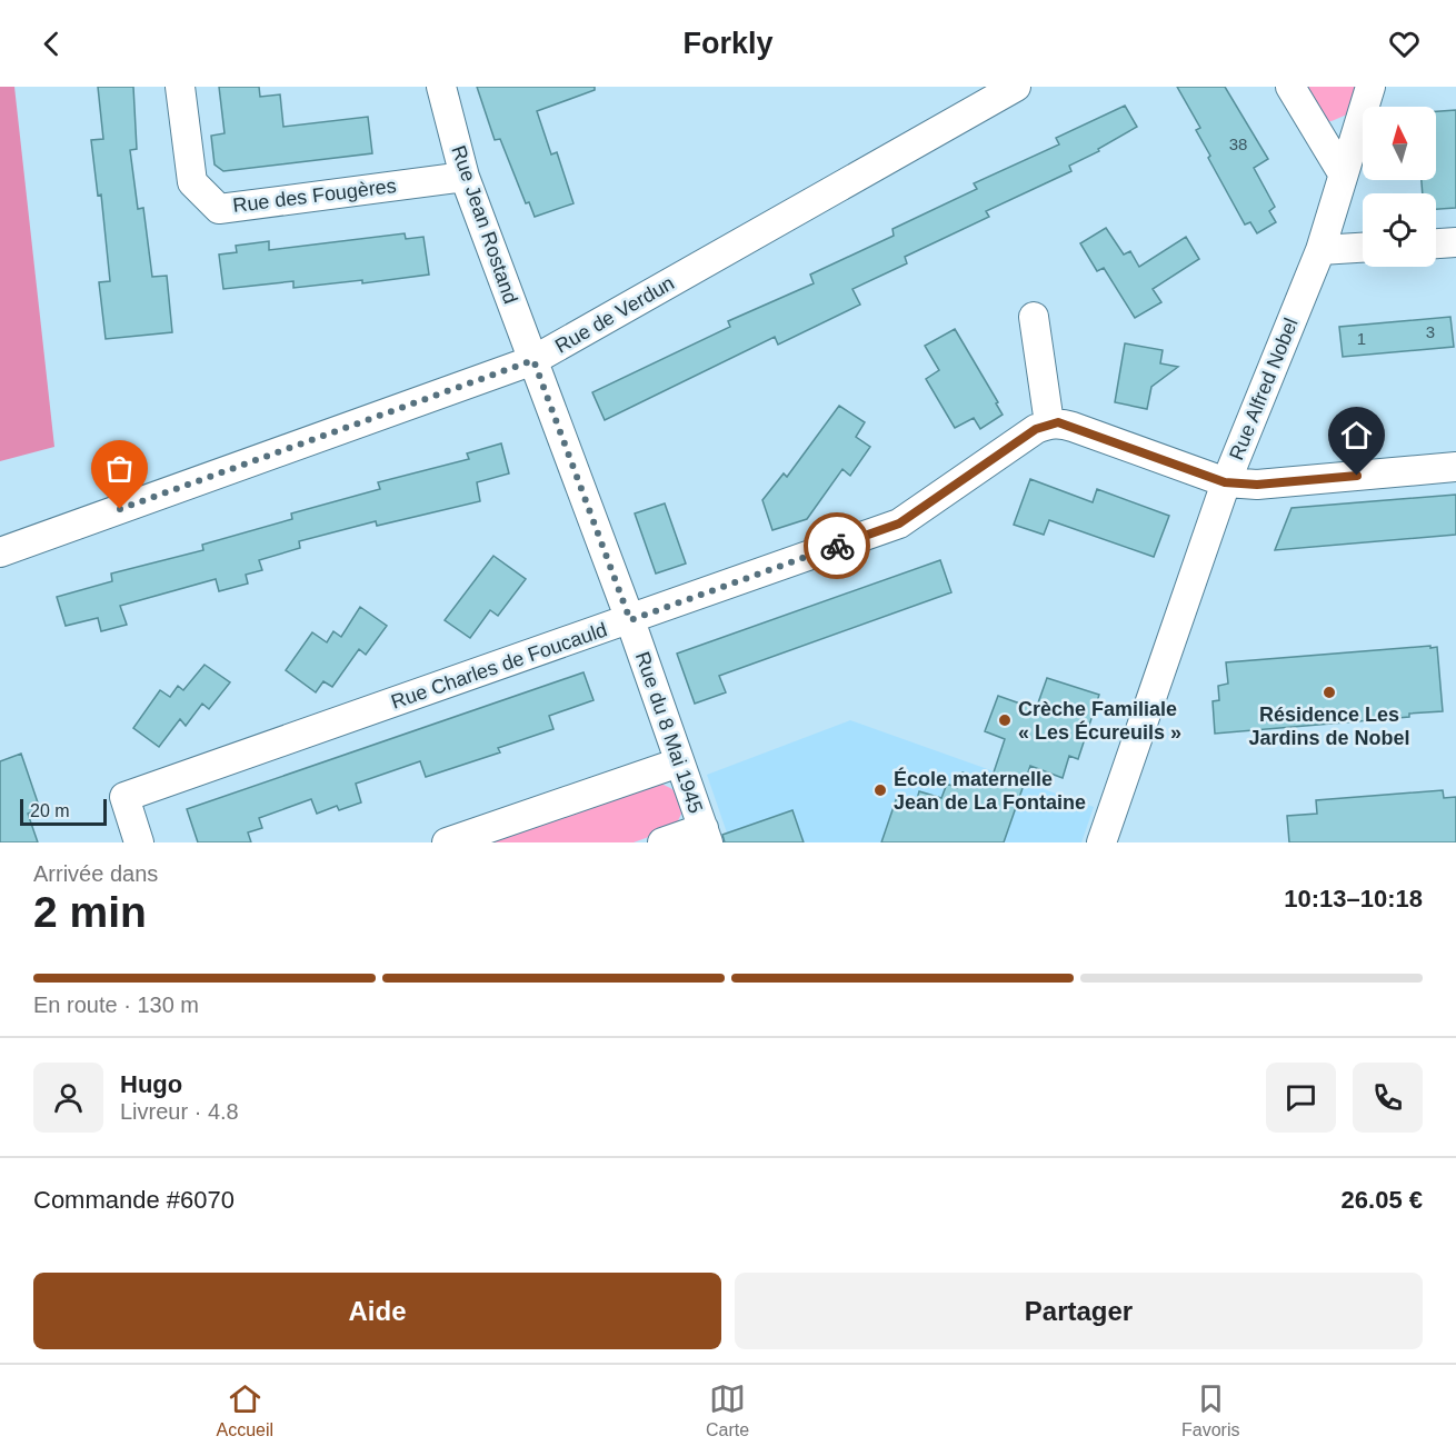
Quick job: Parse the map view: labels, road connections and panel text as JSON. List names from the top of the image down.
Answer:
{
  "streets": {
    "street": [
      "Rue des Fougères",
      "Rue Jean Rostand",
      "Rue de Verdun",
      "Rue Alfred Nobel",
      "Rue Charles de Foucauld",
      "Rue du 8 Mai 1945"
    ]
  },
  "crossings": [
    ["Rue des Fougères", "Rue Jean Rostand"],
    ["Rue Jean Rostand", "Rue de Verdun"],
    ["Rue Jean Rostand", "Rue du 8 Mai 1945"],
    ["Rue de Verdun", "Rue du 8 Mai 1945"],
    ["Rue Charles de Foucauld", "Rue du 8 Mai 1945"]
  ],
  "places": ["Résidence Les Jardins de Nobel", "Crèche Familiale « Les Écureuils »", "École maternelle Jean de La Fontaine"],
  "house_numbers": ["38", "3", "1"],
  "scale_bar": "20 m",
  "north": "top",
  "page": {
    "header": "Forkly",
    "scale": "20 m",
    "heading": ["2 min", "Arrivée dans", "10:13–10:18"],
    "panel": [
      "Hugo",
      "Livreur · 4.8",
      "Commande #6070",
      "26.05 €"
    ],
    "bar": "En route · 130 m",
    "buttons": ["Aide", "Partager"],
    "tabs": ["Accueil", "Carte", "Favoris"]
  }
}
